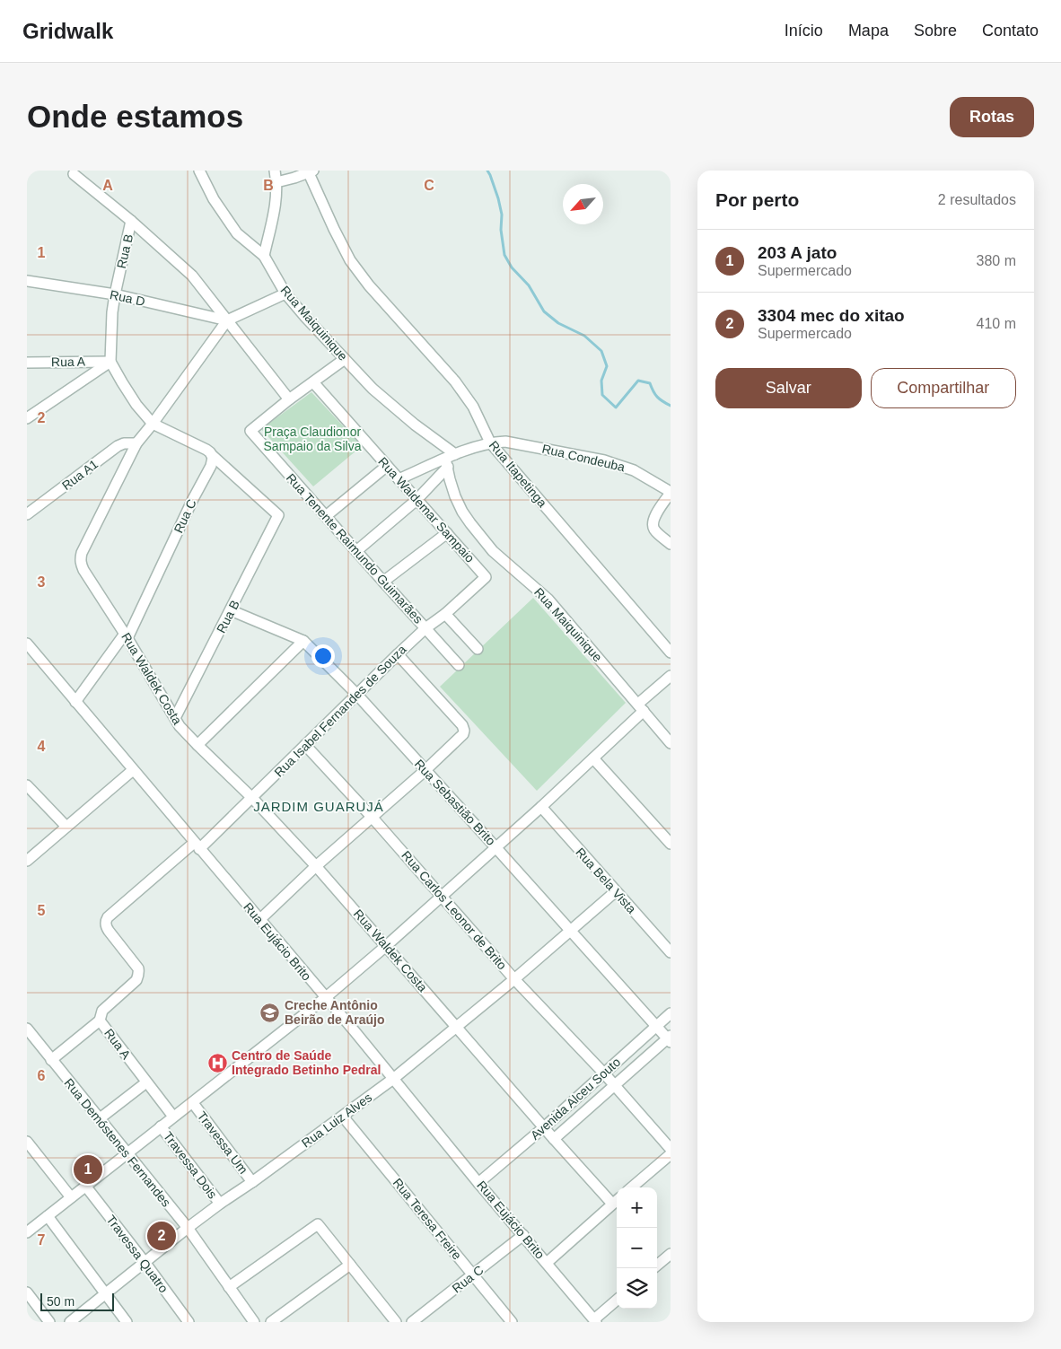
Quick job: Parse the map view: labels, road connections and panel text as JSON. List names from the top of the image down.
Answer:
{
  "streets": {
    "street": [
      "Rua B",
      "Rua D",
      "Rua Maiquinique",
      "Rua A",
      "Rua Condeuba",
      "Rua Itapetinga",
      "Rua A1",
      "Rua Waldemar Sampaio",
      "Rua C",
      "Rua Tenente Raimundo Guimarães",
      "Rua Waldek Costa",
      "Rua Isabel Fernandes de Souza",
      "Rua Sebastião Brito",
      "Rua Bela Vista",
      "Rua Carlos Leonor de Brito",
      "Rua Eujácio Brito",
      "Avenida Alceu Souto",
      "Rua Luiz Alves",
      "Rua Demóstenes Fernandes",
      "Travessa Um",
      "Travessa Dois",
      "Rua Teresa Freire",
      "Travessa Quatro"
    ]
  },
  "crossings": [
    ["Rua B", "Rua D"],
    ["Rua B", "Rua A"],
    ["Rua B", "Rua C"],
    ["Rua B", "Rua Waldek Costa"],
    ["Rua B", "Rua Sebastião Brito"],
    ["Rua D", "Rua Waldek Costa"],
    ["Rua Maiquinique", "Rua Condeuba"],
    ["Rua Maiquinique", "Rua Waldek Costa"],
    ["Rua A", "Rua Isabel Fernandes de Souza"],
    ["Rua A", "Rua Demóstenes Fernandes"],
    ["Rua Condeuba", "Rua Itapetinga"],
    ["Rua A1", "Rua Waldek Costa"],
    ["Rua Waldemar Sampaio", "Rua Isabel Fernandes de Souza"],
    ["Rua C", "Rua Waldek Costa"],
    ["Rua C", "Rua Eujácio Brito"],
    ["Rua C", "Rua Teresa Freire"],
    ["Rua Tenente Raimundo Guimarães", "Rua Isabel Fernandes de Souza"],
    ["Rua Waldek Costa", "Rua Isabel Fernandes de Souza"],
    ["Rua Waldek Costa", "Avenida Alceu Souto"],
    ["Rua Waldek Costa", "Rua Luiz Alves"],
    ["Rua Isabel Fernandes de Souza", "Rua Sebastião Brito"],
    ["Rua Isabel Fernandes de Souza", "Rua Carlos Leonor de Brito"],
    ["Rua Isabel Fernandes de Souza", "Rua Eujácio Brito"],
    ["Rua Sebastião Brito", "Avenida Alceu Souto"],
    ["Rua Sebastião Brito", "Rua Luiz Alves"],
    ["Rua Bela Vista", "Rua Luiz Alves"],
    ["Rua Carlos Leonor de Brito", "Avenida Alceu Souto"],
    ["Rua Carlos Leonor de Brito", "Rua Luiz Alves"],
    ["Rua Eujácio Brito", "Avenida Alceu Souto"],
    ["Rua Eujácio Brito", "Rua Luiz Alves"],
    ["Rua Luiz Alves", "Rua Demóstenes Fernandes"],
    ["Rua Luiz Alves", "Travessa Um"],
    ["Rua Luiz Alves", "Travessa Dois"],
    ["Rua Luiz Alves", "Rua Teresa Freire"],
    ["Rua Luiz Alves", "Travessa Quatro"]
  ],
  "districts": ["JARDIM GUARUJÁ"],
  "parks": ["Praça Claudionor Sampaio da Silva"],
  "places": {
    "school or university": ["Creche Antônio Beirão de Araújo"],
    "hospital": ["Centro de Saúde Integrado Betinho Pedral"]
  },
  "scale_bar": "50 m",
  "north": "bottom left",
  "page": {
    "header": "Gridwalk",
    "nav": [
      "Início",
      "Mapa",
      "Sobre",
      "Contato"
    ],
    "buttons": [
      "Rotas",
      ["Salvar", "Compartilhar"]
    ],
    "title": "Onde estamos",
    "heading": ["Por perto", "2 resultados"],
    "list": [
      {
        "mark": "1",
        "name": "203 A jato",
        "note": "Supermercado",
        "value": "380 m"
      },
      {
        "mark": "2",
        "name": "3304 mec do xitao",
        "note": "Supermercado",
        "value": "410 m"
      }
    ],
    "pins": ["1", "2"],
    "map_buttons": ["+", "−"],
    "scale": "50 m"
  },
  "grid": {
    "columns": ["A", "B", "C"],
    "rows": [
      "1",
      "2",
      "3",
      "4",
      "5",
      "6",
      "7"
    ]
  }
}
